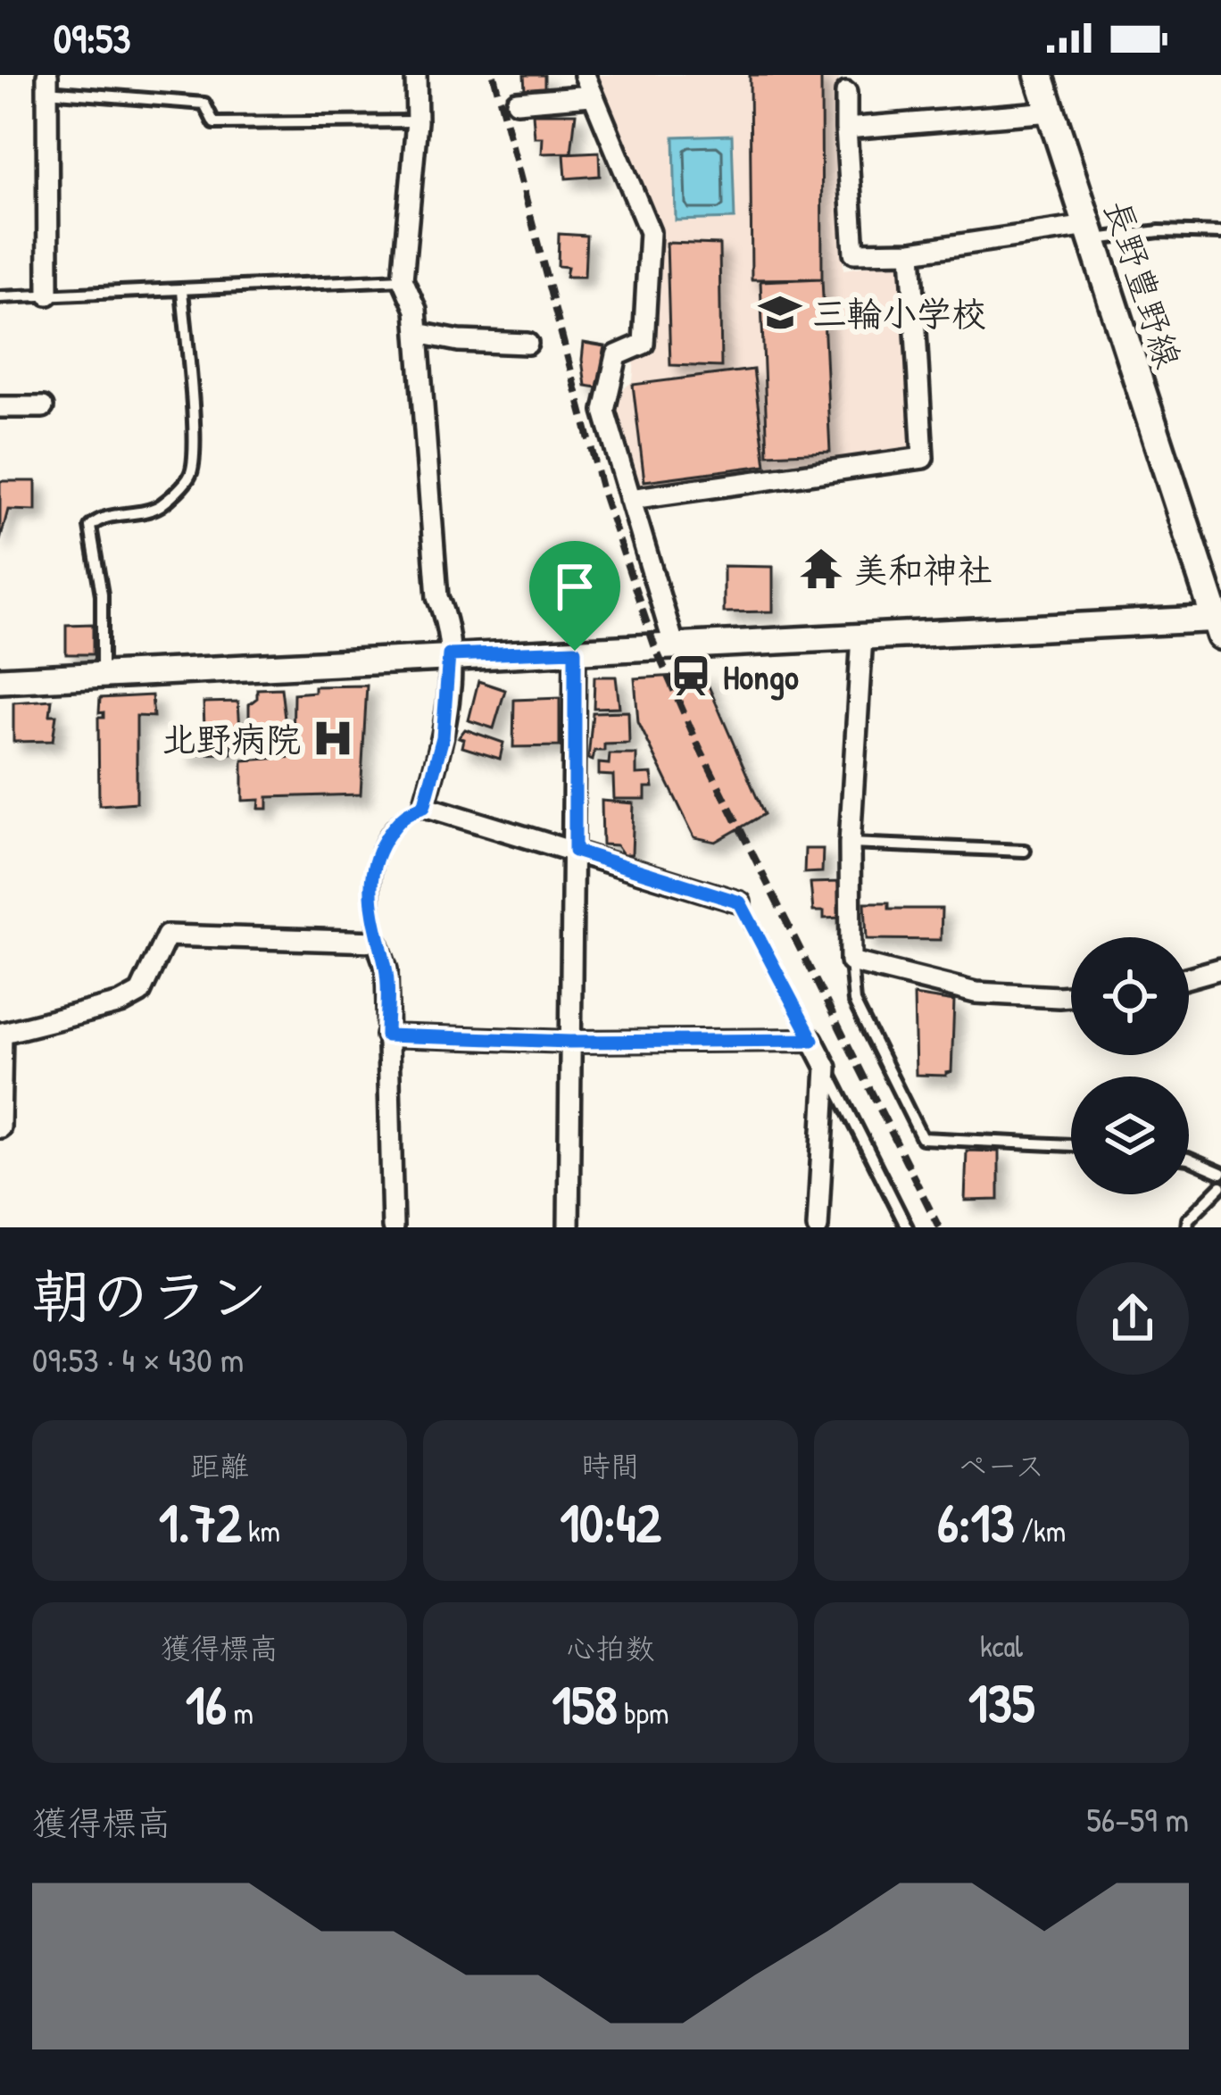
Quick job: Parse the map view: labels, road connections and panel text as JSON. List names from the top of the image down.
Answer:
{
  "streets": {
    "main road": ["長野豊野線"]
  },
  "places": {
    "school or university": ["三輪小学校"],
    "temple": ["美和神社"],
    "station": ["Hongo"],
    "hospital": ["北野病院"]
  },
  "page": {
    "status": "09:53",
    "heading": ["朝のラン", "09:53 · 4 × 430 m"],
    "stats": [
      ["距離", "1.72 km"],
      ["時間", "10:42"],
      ["ペース", "6:13 /km"],
      ["獲得標高", "16 m"],
      ["心拍数", "158 bpm"],
      ["kcal", "135"]
    ],
    "chart": ["獲得標高", "56–59 m"]
  }
}
